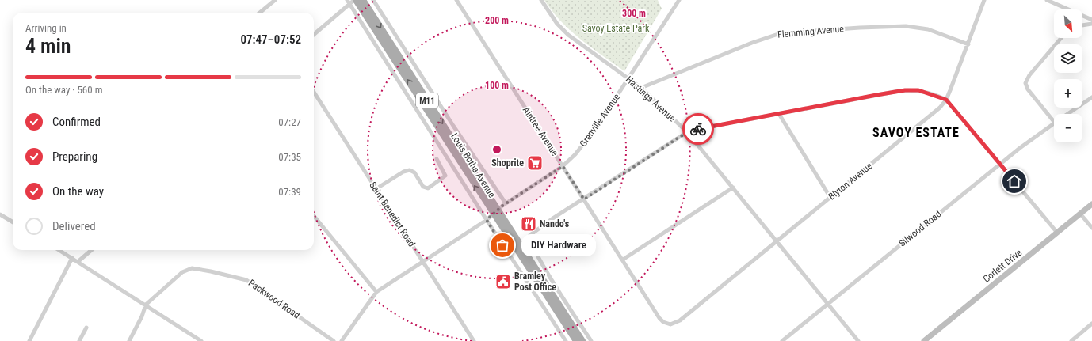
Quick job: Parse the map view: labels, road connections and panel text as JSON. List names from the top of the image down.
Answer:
{
  "streets": {
    "main road": ["M11", "Louis Botha Avenue", "Corlett Drive"],
    "street": [
      "Flemming Avenue",
      "Hastings Avenue",
      "Grenville Avenue",
      "Aintree Avenue",
      "Blyton Avenue",
      "Saint Benedict Road",
      "Silwood Road",
      "Packwood Road"
    ]
  },
  "crossings": [
    ["Flemming Avenue", "Hastings Avenue"],
    ["Flemming Avenue", "Blyton Avenue"],
    ["Hastings Avenue", "Grenville Avenue"],
    ["Hastings Avenue", "Blyton Avenue"],
    ["Hastings Avenue", "Silwood Road"],
    ["Grenville Avenue", "Aintree Avenue"],
    ["Grenville Avenue", "Louis Botha Avenue"],
    ["Grenville Avenue", "Saint Benedict Road"],
    ["Aintree Avenue", "Blyton Avenue"]
  ],
  "districts": ["SAVOY ESTATE"],
  "parks": ["Savoy Estate Park"],
  "places": {
    "supermarket": ["Shoprite"],
    "restaurant": ["Nando's"],
    "other": ["DIY Hardware"],
    "public building": ["Bramley Post Office"]
  },
  "north": "bottom right",
  "page": {
    "map_buttons": ["+", "−"],
    "heading": ["4 min", "Arriving in", "07:47–07:52"],
    "bar": "On the way · 560 m",
    "list": [
      ["Confirmed", "07:27"],
      ["Preparing", "07:35"],
      ["On the way", "07:39"],
      "Delivered"
    ],
    "bubble": "DIY Hardware"
  },
  "rings": ["300 m", "200 m", "100 m"]
}
